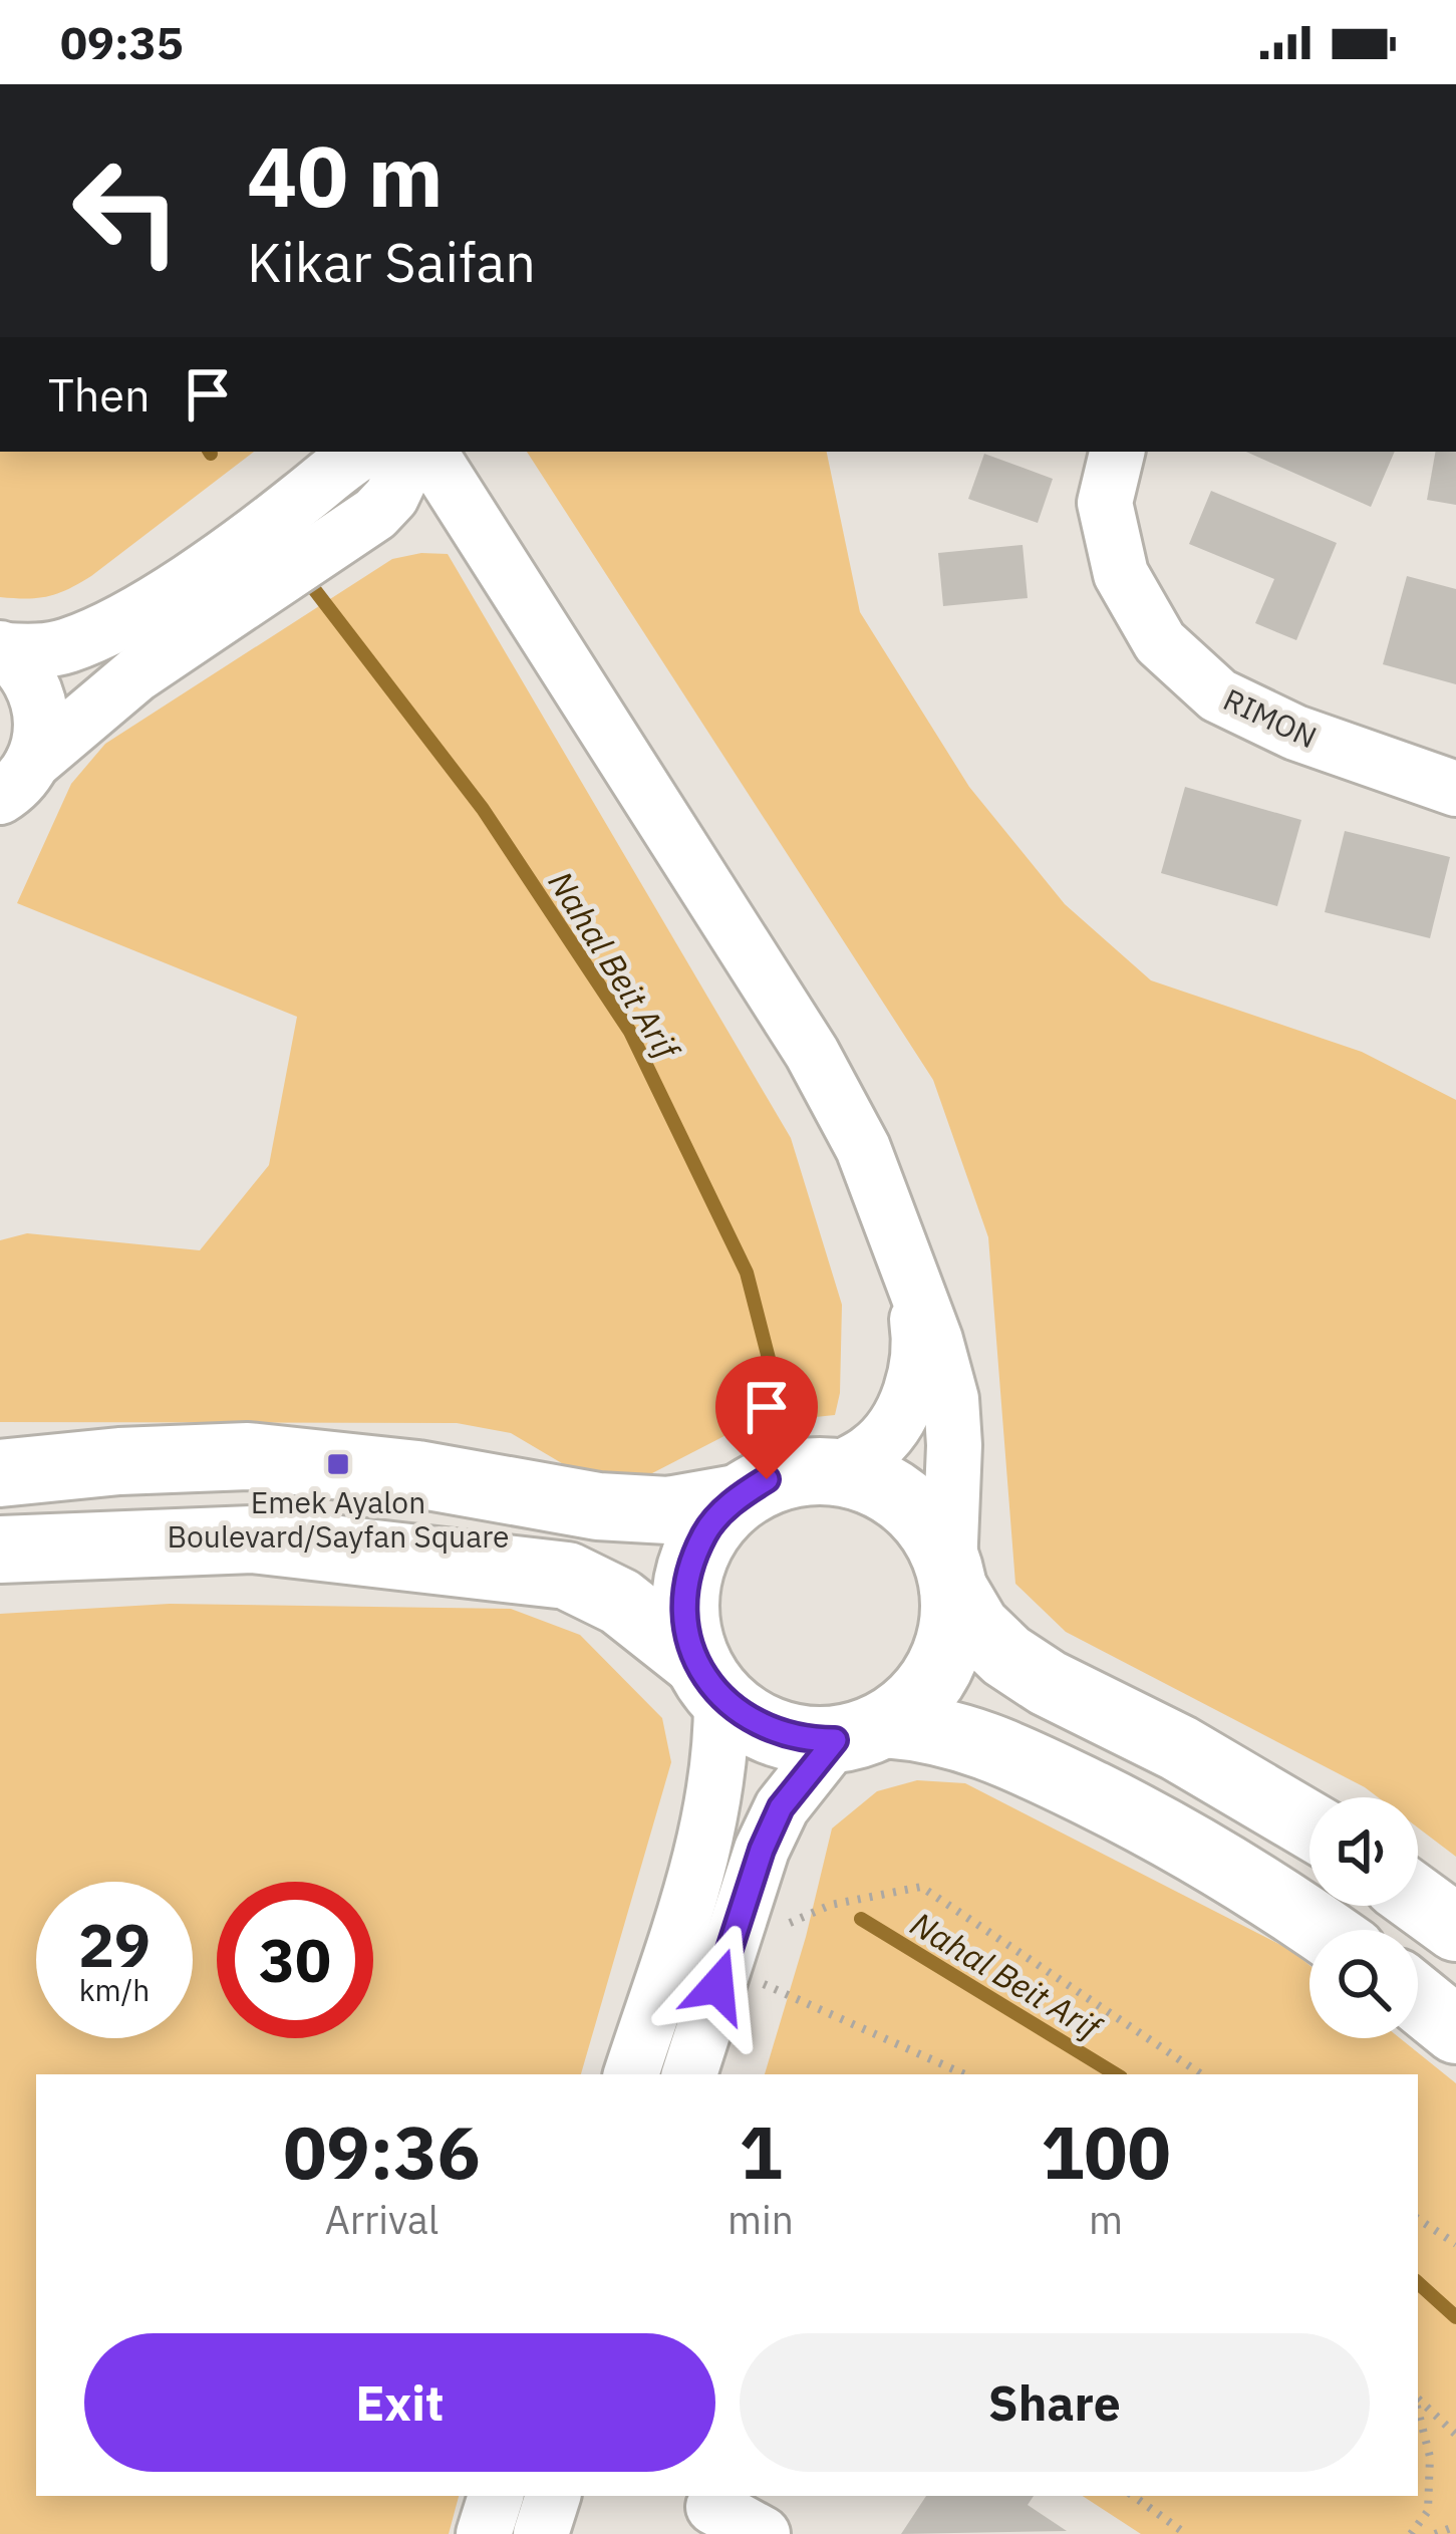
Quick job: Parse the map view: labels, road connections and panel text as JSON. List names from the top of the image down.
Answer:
{
  "streets": {
    "street": ["RIMON"]
  },
  "water": ["Nahal Beit Arif"],
  "places": {
    "transit": ["Emek Ayalon Boulevard/Sayfan Square"]
  },
  "page": {
    "status": "09:35",
    "turn": ["40 m", "Kikar Saifan"],
    "then": "Then",
    "speed": "29 km/h",
    "limit": "30",
    "eta": [
      "09:36",
      "Arrival",
      "1",
      "min",
      "100",
      "m"
    ],
    "buttons": ["Exit", "Share"]
  }
}
